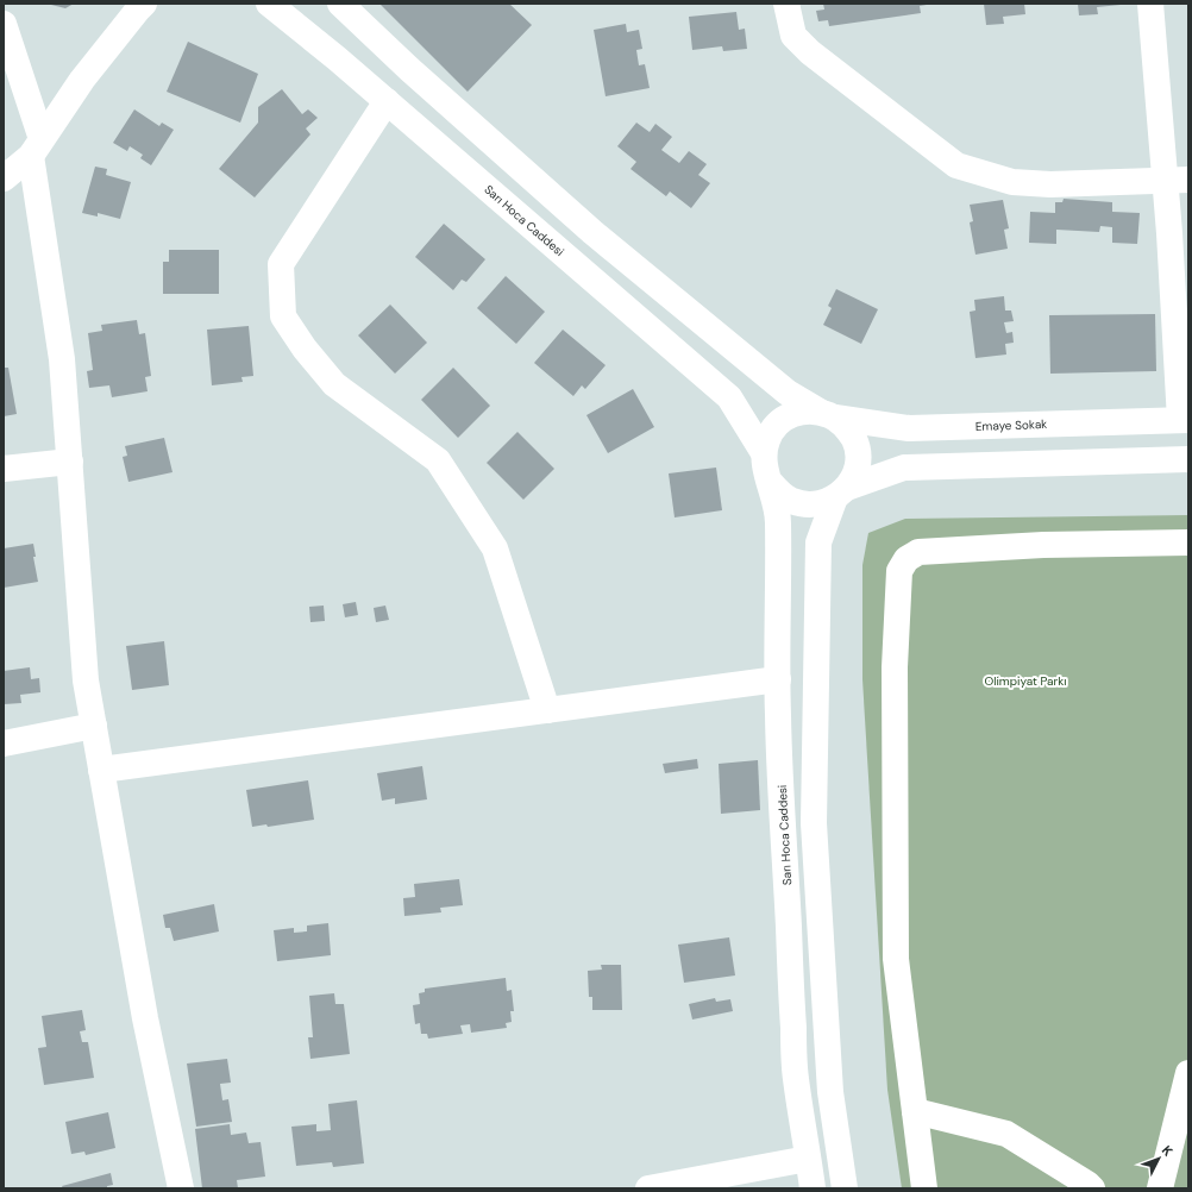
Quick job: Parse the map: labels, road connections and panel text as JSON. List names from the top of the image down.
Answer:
{
  "streets": {
    "street": ["Sarı Hoca Caddesi", "Emaye Sokak"]
  },
  "crossings": [
    ["Sarı Hoca Caddesi", "Emaye Sokak"]
  ],
  "parks": ["Olimpiyat Parkı"],
  "north": "top right"
}
